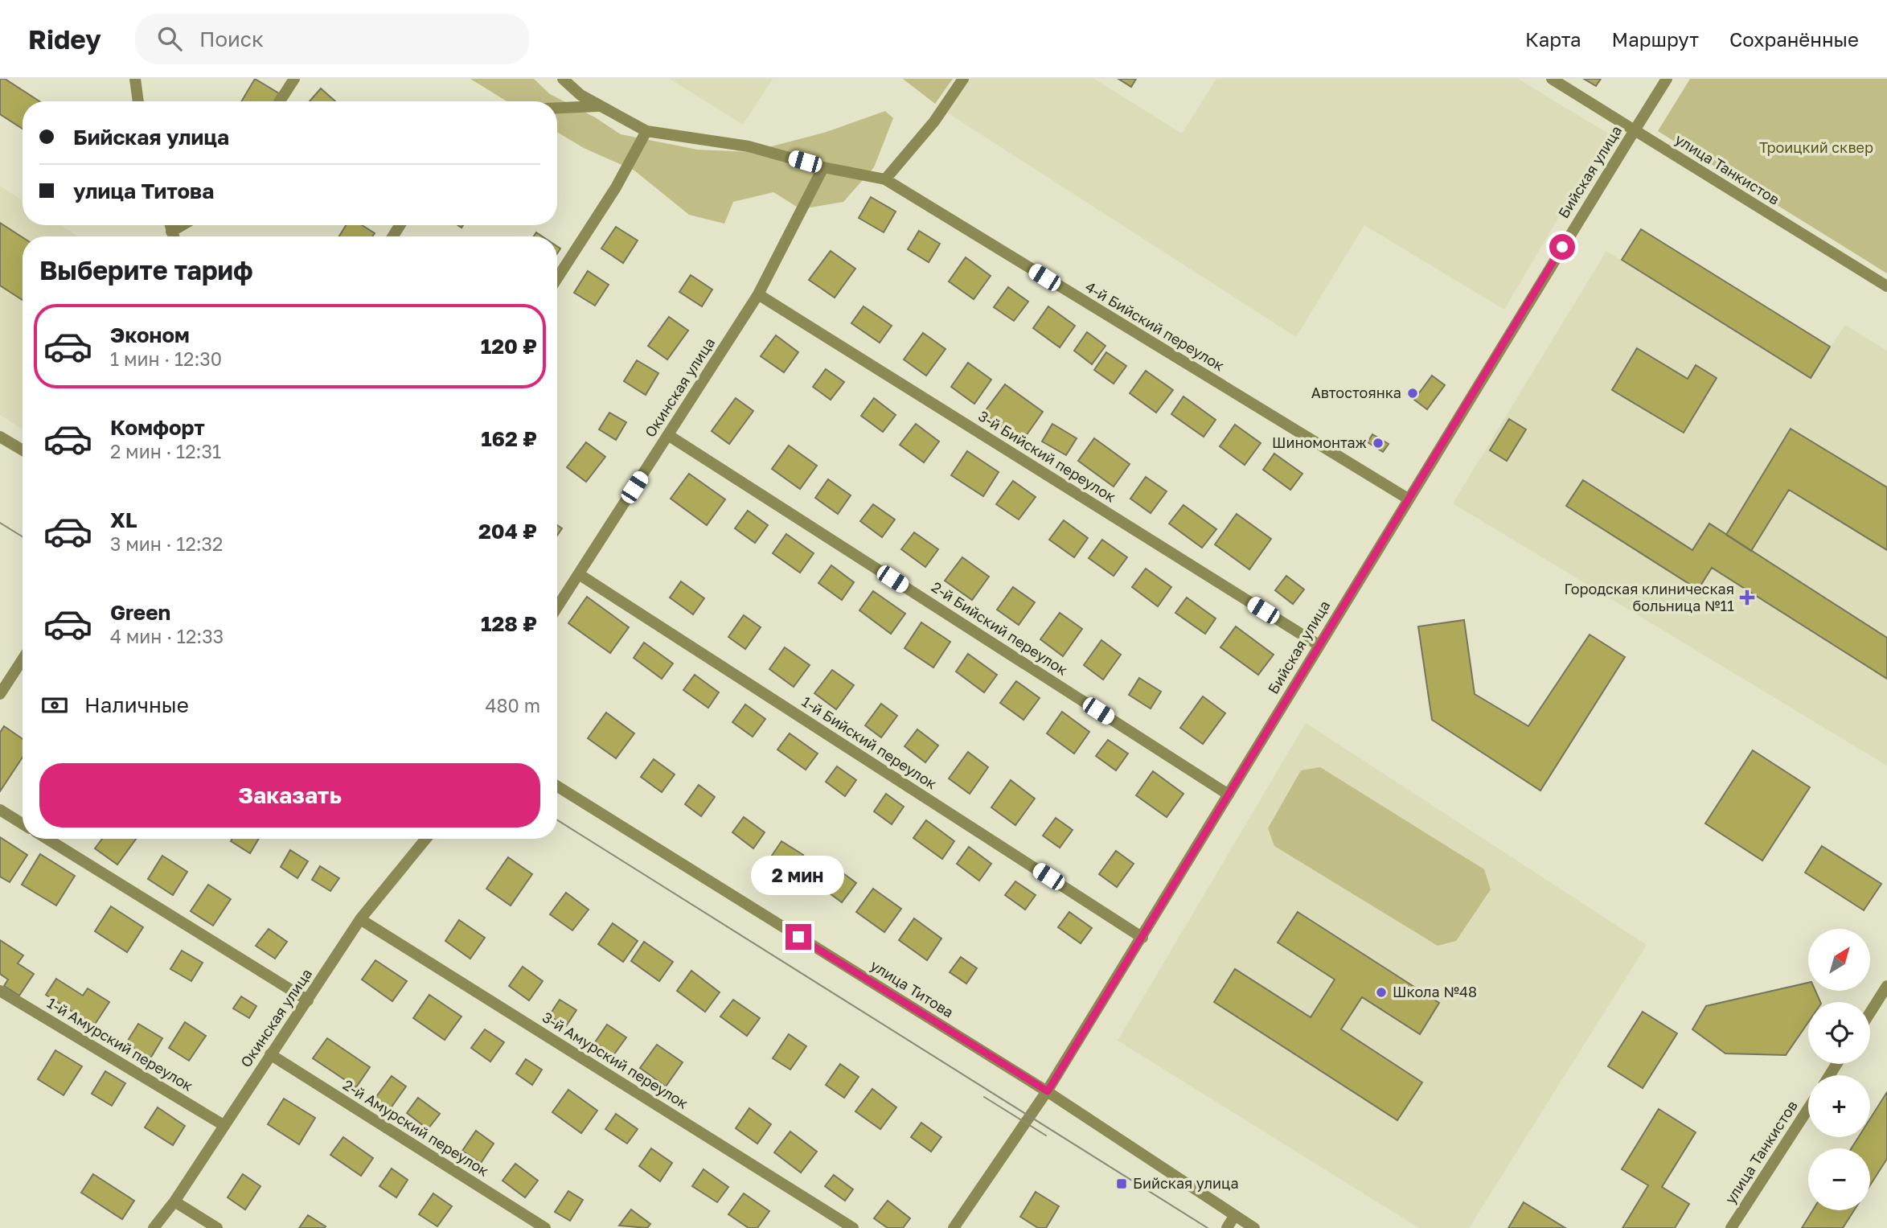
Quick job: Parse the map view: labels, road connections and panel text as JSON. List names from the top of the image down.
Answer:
{
  "streets": {
    "street": [
      "улица Танкистов",
      "Бийская улица",
      "4-й Бийский переулок",
      "Окинская улица",
      "3-й Бийский переулок",
      "2-й Бийский переулок",
      "1-й Бийский переулок",
      "улица Титова",
      "1-й Амурский переулок",
      "3-й Амурский переулок",
      "2-й Амурский переулок"
    ]
  },
  "crossings": [
    ["улица Танкистов", "Бийская улица"],
    ["Бийская улица", "4-й Бийский переулок"],
    ["Бийская улица", "3-й Бийский переулок"],
    ["Бийская улица", "2-й Бийский переулок"],
    ["Бийская улица", "1-й Бийский переулок"],
    ["Бийская улица", "улица Титова"],
    ["Окинская улица", "3-й Бийский переулок"],
    ["Окинская улица", "2-й Бийский переулок"],
    ["Окинская улица", "1-й Бийский переулок"],
    ["Окинская улица", "1-й Амурский переулок"],
    ["Окинская улица", "3-й Амурский переулок"],
    ["Окинская улица", "2-й Амурский переулок"]
  ],
  "parks": ["Троицкий сквер"],
  "places": {
    "other": ["Автостоянка", "Шиномонтаж", "Школа №48"],
    "health": ["Городская клиническая больница №11"],
    "transit": ["Бийская улица"]
  },
  "north": "top right",
  "page": {
    "header": "Ridey",
    "search": "Поиск",
    "nav": ["Карта", "Маршрут", "Сохранённые"],
    "banner": ["Бийская улица", "улица Титова"],
    "heading": "Выберите тариф",
    "list": [
      {
        "name": "Эконом",
        "note": "1 мин · 12:30",
        "value": "120 ₽"
      },
      {
        "name": "Комфорт",
        "note": "2 мин · 12:31",
        "value": "162 ₽"
      },
      {
        "name": "XL",
        "note": "3 мин · 12:32",
        "value": "204 ₽"
      },
      {
        "name": "Green",
        "note": "4 мин · 12:33",
        "value": "128 ₽"
      }
    ],
    "pay": ["Наличные", "480 m"],
    "buttons": "Заказать",
    "bubble": "2 мин",
    "map_buttons": ["+", "−"]
  }
}
